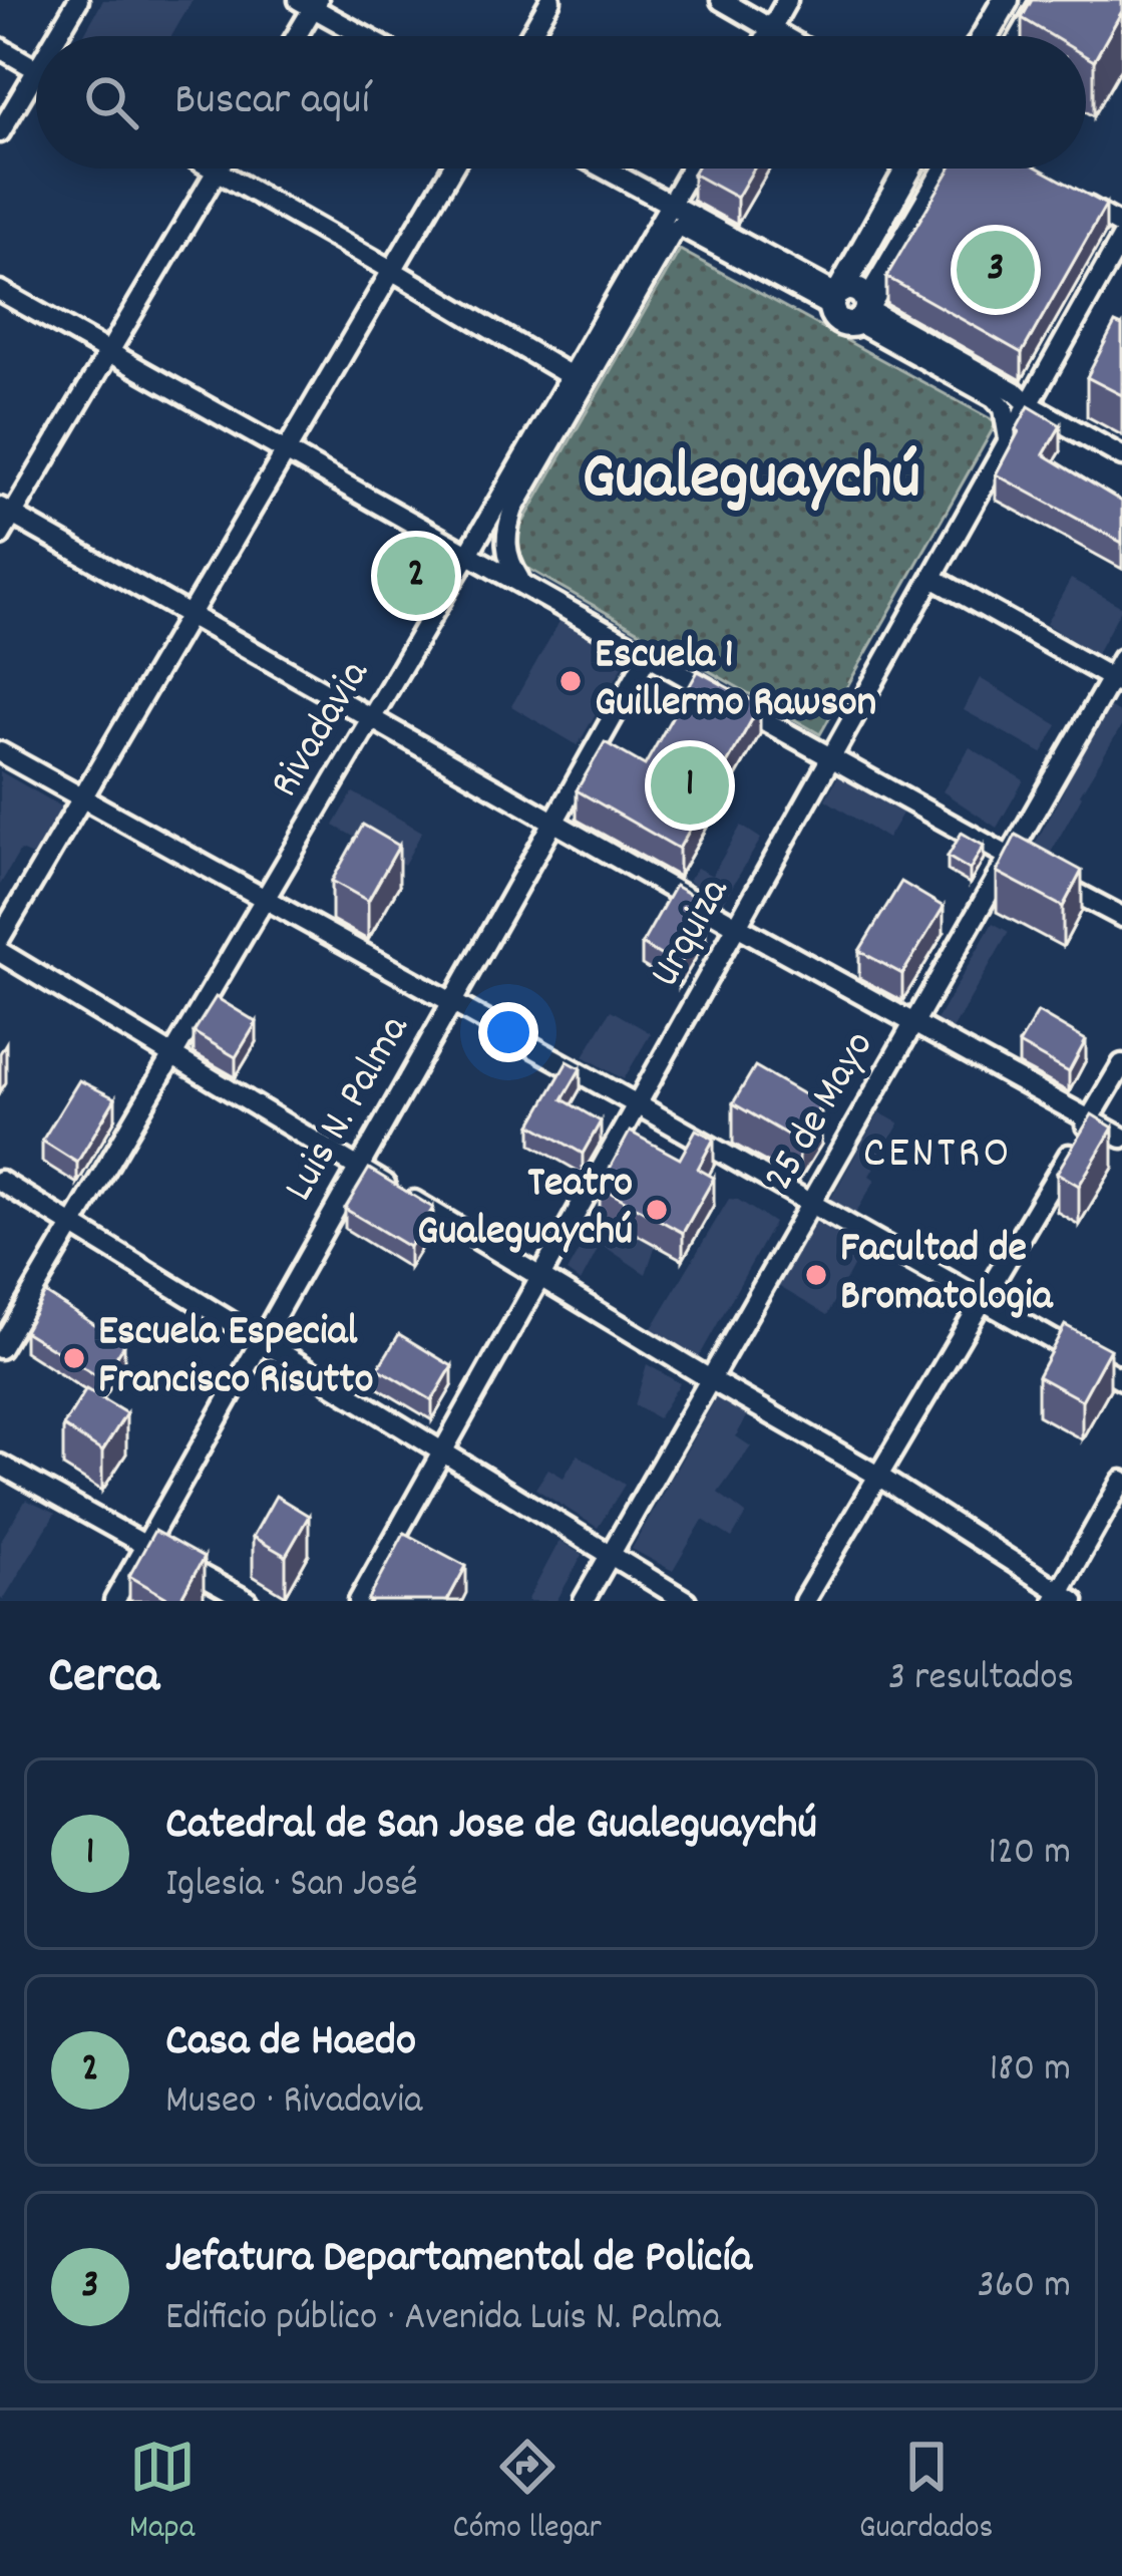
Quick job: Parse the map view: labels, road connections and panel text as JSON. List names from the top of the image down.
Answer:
{
  "streets": {
    "street": [
      "Rivadavia",
      "Urquiza",
      "Luis N. Palma",
      "25 de Mayo"
    ]
  },
  "districts": ["Gualeguaychú", "CENTRO"],
  "places": [
    "Escuela 1 Guillermo Rawson",
    "Teatro Gualeguaychú",
    "Facultad de Bromatologia",
    "Escuela Especial Francisco Risutto"
  ],
  "page": {
    "search": "Buscar aquí",
    "pins": ["3", "2", "1"],
    "heading": ["Cerca", "3 resultados"],
    "list": [
      {
        "mark": "1",
        "name": "Catedral de San Jose de Gualeguaychú",
        "note": "Iglesia · San José",
        "value": "120 m"
      },
      {
        "mark": "2",
        "name": "Casa de Haedo",
        "note": "Museo · Rivadavia",
        "value": "180 m"
      },
      {
        "mark": "3",
        "name": "Jefatura Departamental de Policía",
        "note": "Edificio público · Avenida Luis N. Palma",
        "value": "360 m"
      }
    ],
    "nav": ["Mapa", "Cómo llegar", "Guardados"]
  }
}
